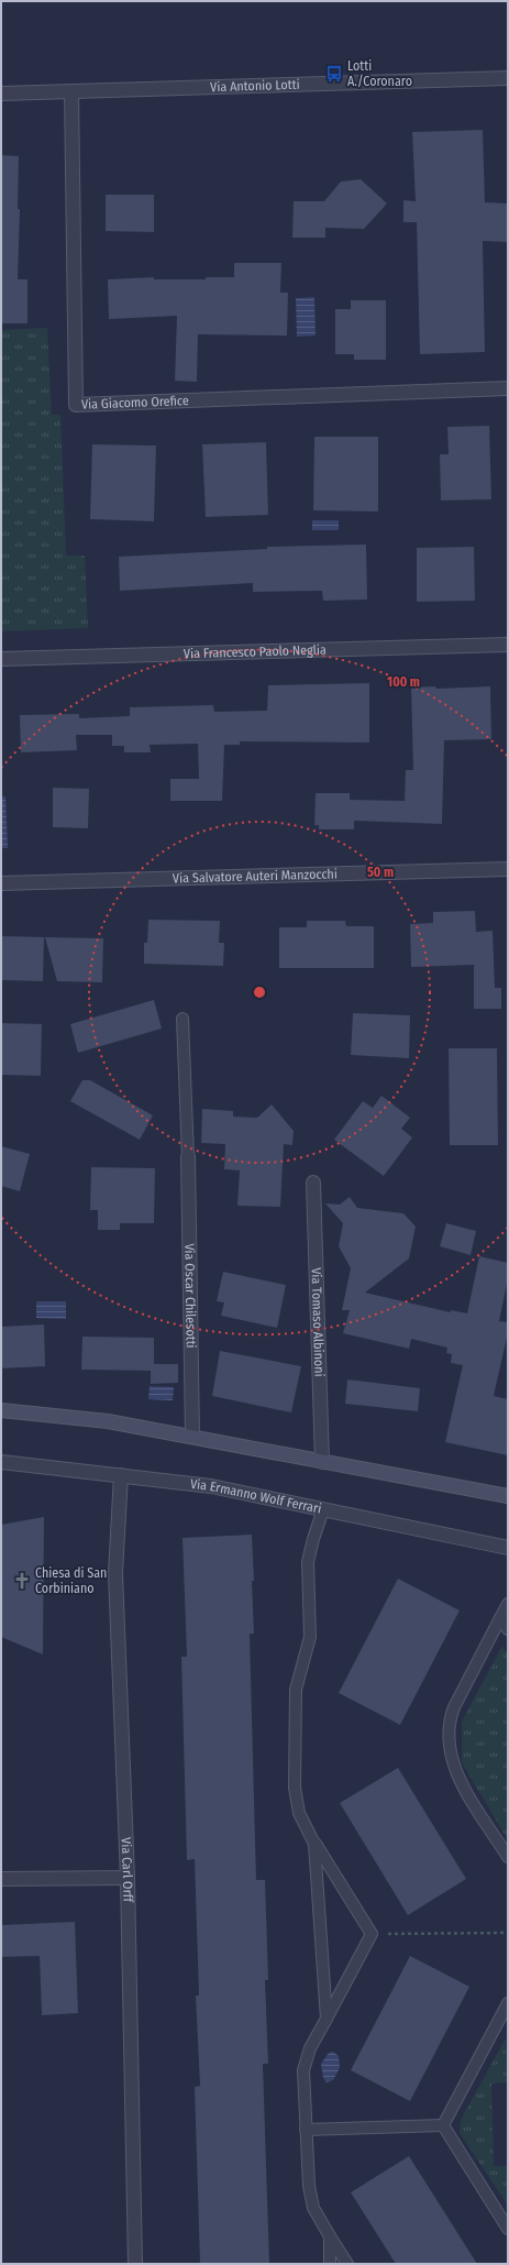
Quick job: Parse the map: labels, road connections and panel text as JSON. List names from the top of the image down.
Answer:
{
  "streets": {
    "street": [
      "Via Antonio Lotti",
      "Via Giacomo Orefice",
      "Via Francesco Paolo Neglia",
      "Via Salvatore Auteri Manzocchi",
      "Via Oscar Chilesotti",
      "Via Tomaso Albinoni",
      "Via Ermanno Wolf Ferrari",
      "Via Carl Orff"
    ]
  },
  "crossings": [
    ["Via Antonio Lotti", "Via Giacomo Orefice"],
    ["Via Ermanno Wolf Ferrari", "Via Carl Orff"]
  ],
  "places": {
    "bus stop": ["Lotti A./Coronaro"],
    "church": ["Chiesa di San Corbiniano"]
  },
  "rings": ["100 m", "50 m"]
}
